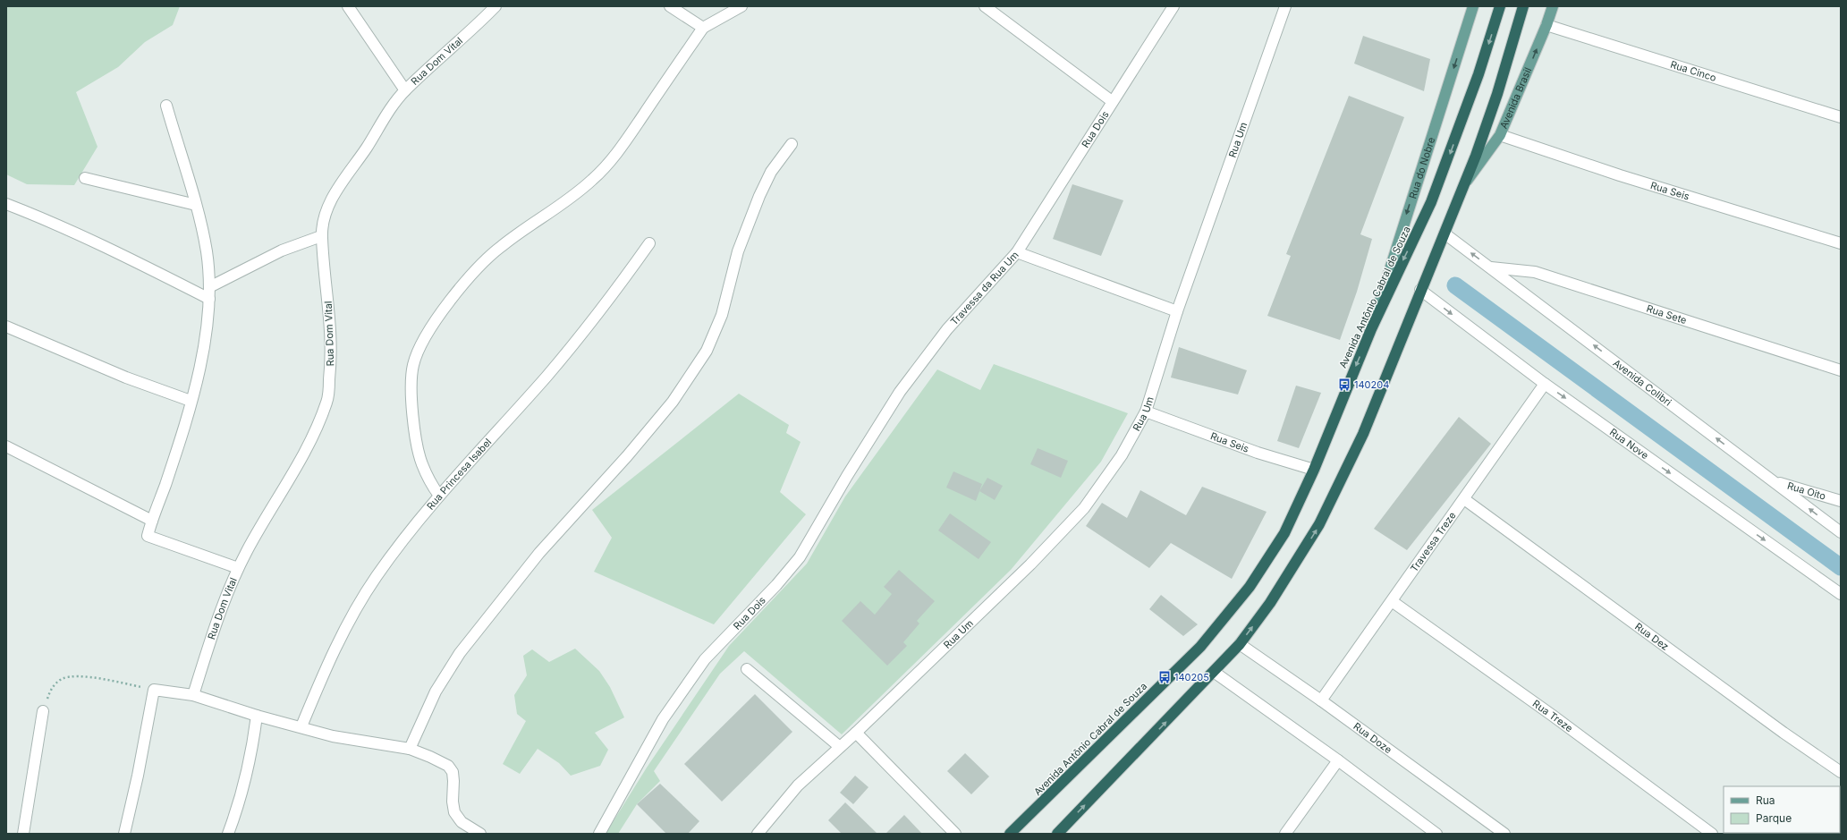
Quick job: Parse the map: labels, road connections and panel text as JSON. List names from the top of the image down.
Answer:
{
  "streets": {
    "highway": ["Avenida Antônio Cabral de Souza"],
    "main road": ["Avenida Brasil", "Rua do Nobre"],
    "street": [
      "Rua Dom Vital",
      "Rua Cinco",
      "Rua Dois",
      "Rua Um",
      "Rua Seis",
      "Travessa da Rua Um",
      "Rua Sete",
      "Avenida Colibri",
      "Rua Nove",
      "Rua Princesa Isabel",
      "Rua Oito",
      "Travessa Treze",
      "Rua Dez",
      "Rua Treze",
      "Rua Doze"
    ]
  },
  "crossings": [
    ["Rua Cinco", "Avenida Brasil"],
    ["Avenida Brasil", "Rua Seis"],
    ["Rua Dois", "Travessa da Rua Um"],
    ["Rua Um", "Rua Seis"],
    ["Rua Um", "Travessa da Rua Um"],
    ["Rua do Nobre", "Avenida Antônio Cabral de Souza"],
    ["Rua Seis", "Avenida Antônio Cabral de Souza"],
    ["Rua Sete", "Avenida Colibri"],
    ["Avenida Colibri", "Rua Oito"],
    ["Rua Nove", "Travessa Treze"],
    ["Travessa Treze", "Rua Dez"],
    ["Travessa Treze", "Rua Treze"],
    ["Travessa Treze", "Rua Doze"]
  ],
  "one_way": [
    "Avenida Brasil",
    "Rua do Nobre",
    "Avenida Colibri",
    "Rua Nove"
  ],
  "places": {
    "bus stop": ["140204", "140205"]
  },
  "legend": ["Rua", "Parque"]
}
